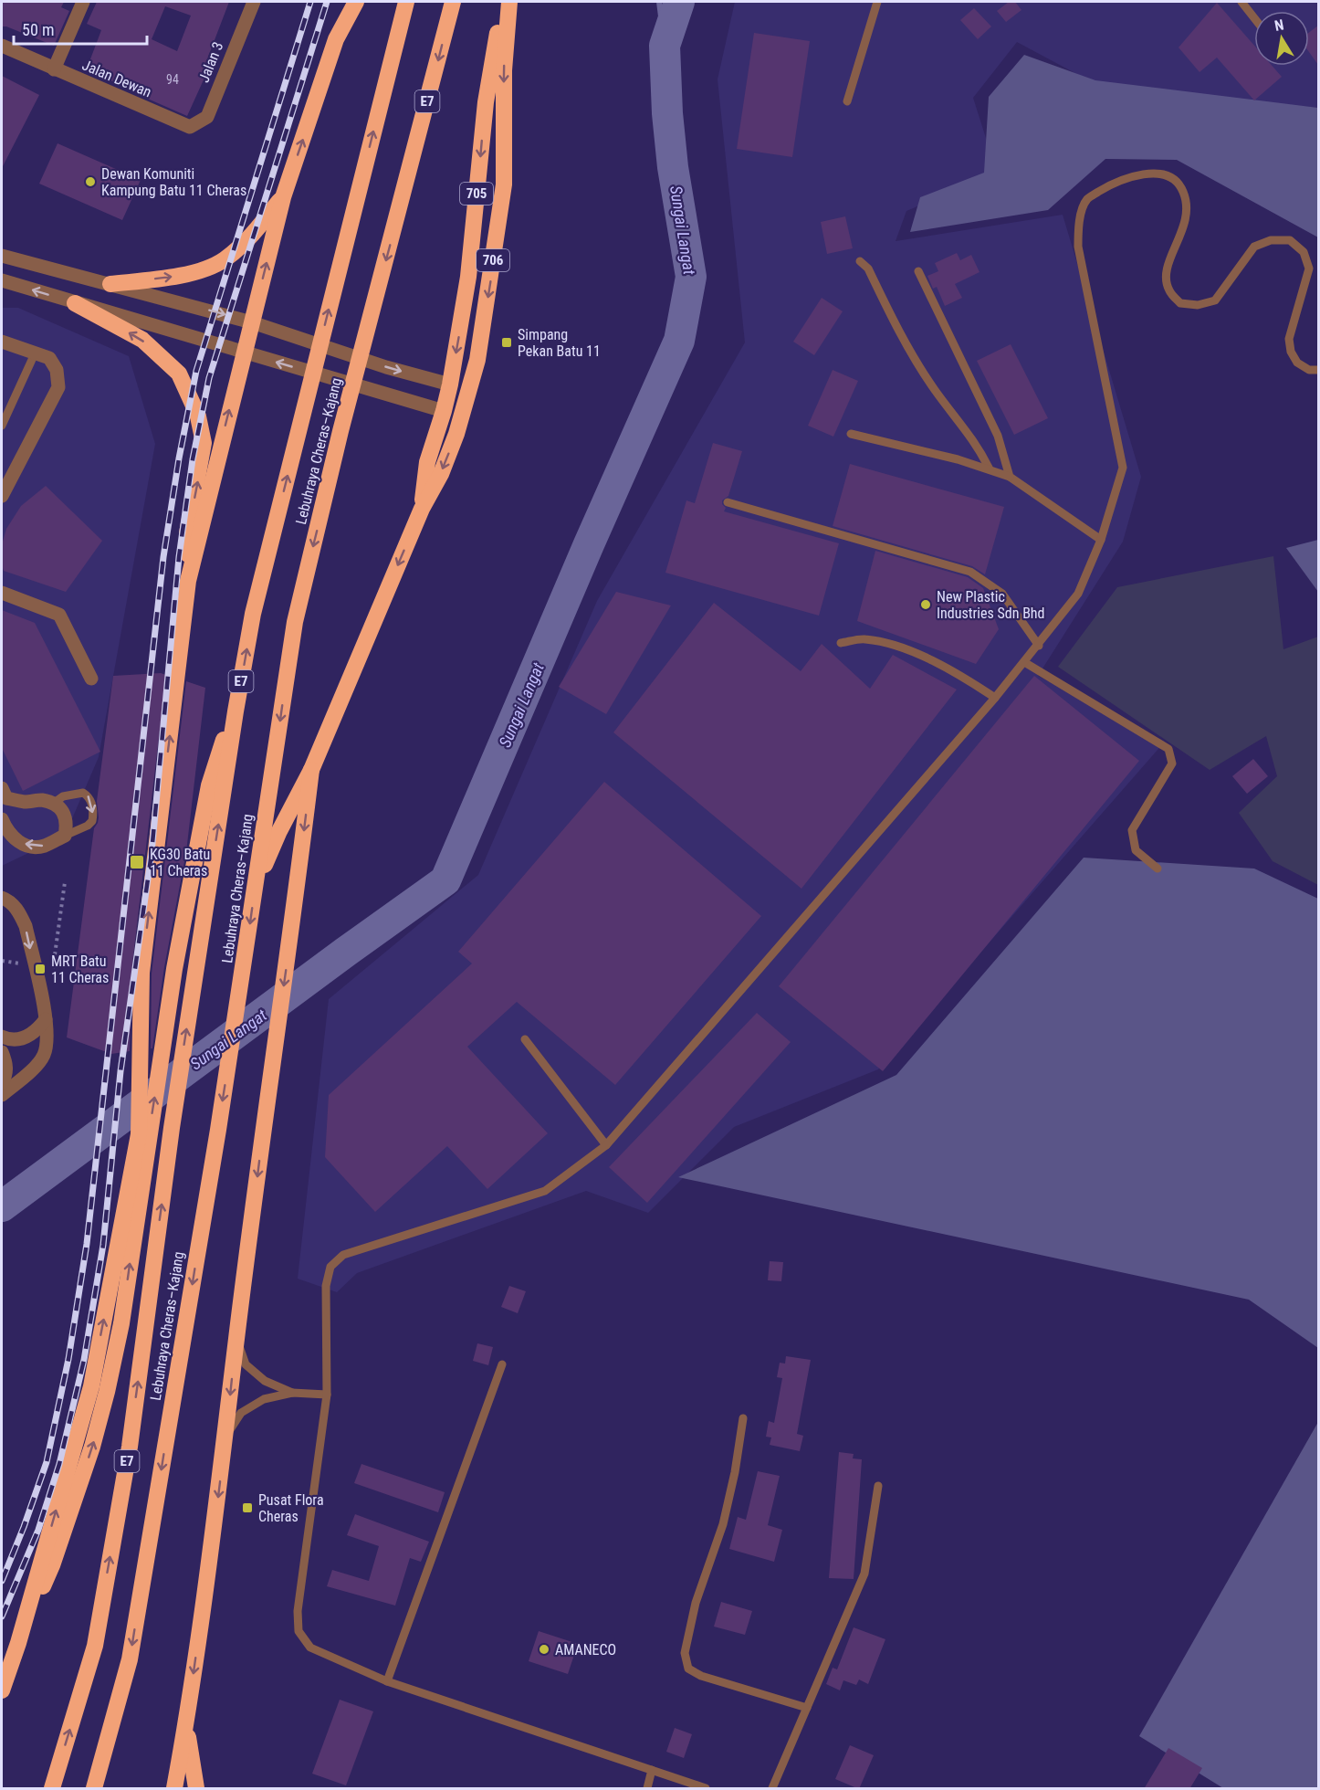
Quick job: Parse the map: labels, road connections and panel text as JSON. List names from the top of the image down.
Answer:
{
  "streets": {
    "highway": [
      "E7",
      "705",
      "706",
      "Lebuhraya Cheras–Kajang"
    ],
    "street": ["Jalan 3", "Jalan Dewan"]
  },
  "crossings": [
    ["Jalan 3", "Jalan Dewan"]
  ],
  "water": ["Sungai Langat"],
  "places": {
    "other": ["Dewan Komuniti Kampung Batu 11 Cheras", "New Plastic Industries Sdn Bhd", "AMANECO"],
    "transit": [
      "Simpang Pekan Batu 11",
      "KG30 Batu 11 Cheras",
      "MRT Batu 11 Cheras",
      "Pusat Flora Cheras"
    ]
  },
  "house_numbers": ["94"],
  "scale_bar": "50 m",
  "north": "top"
}
